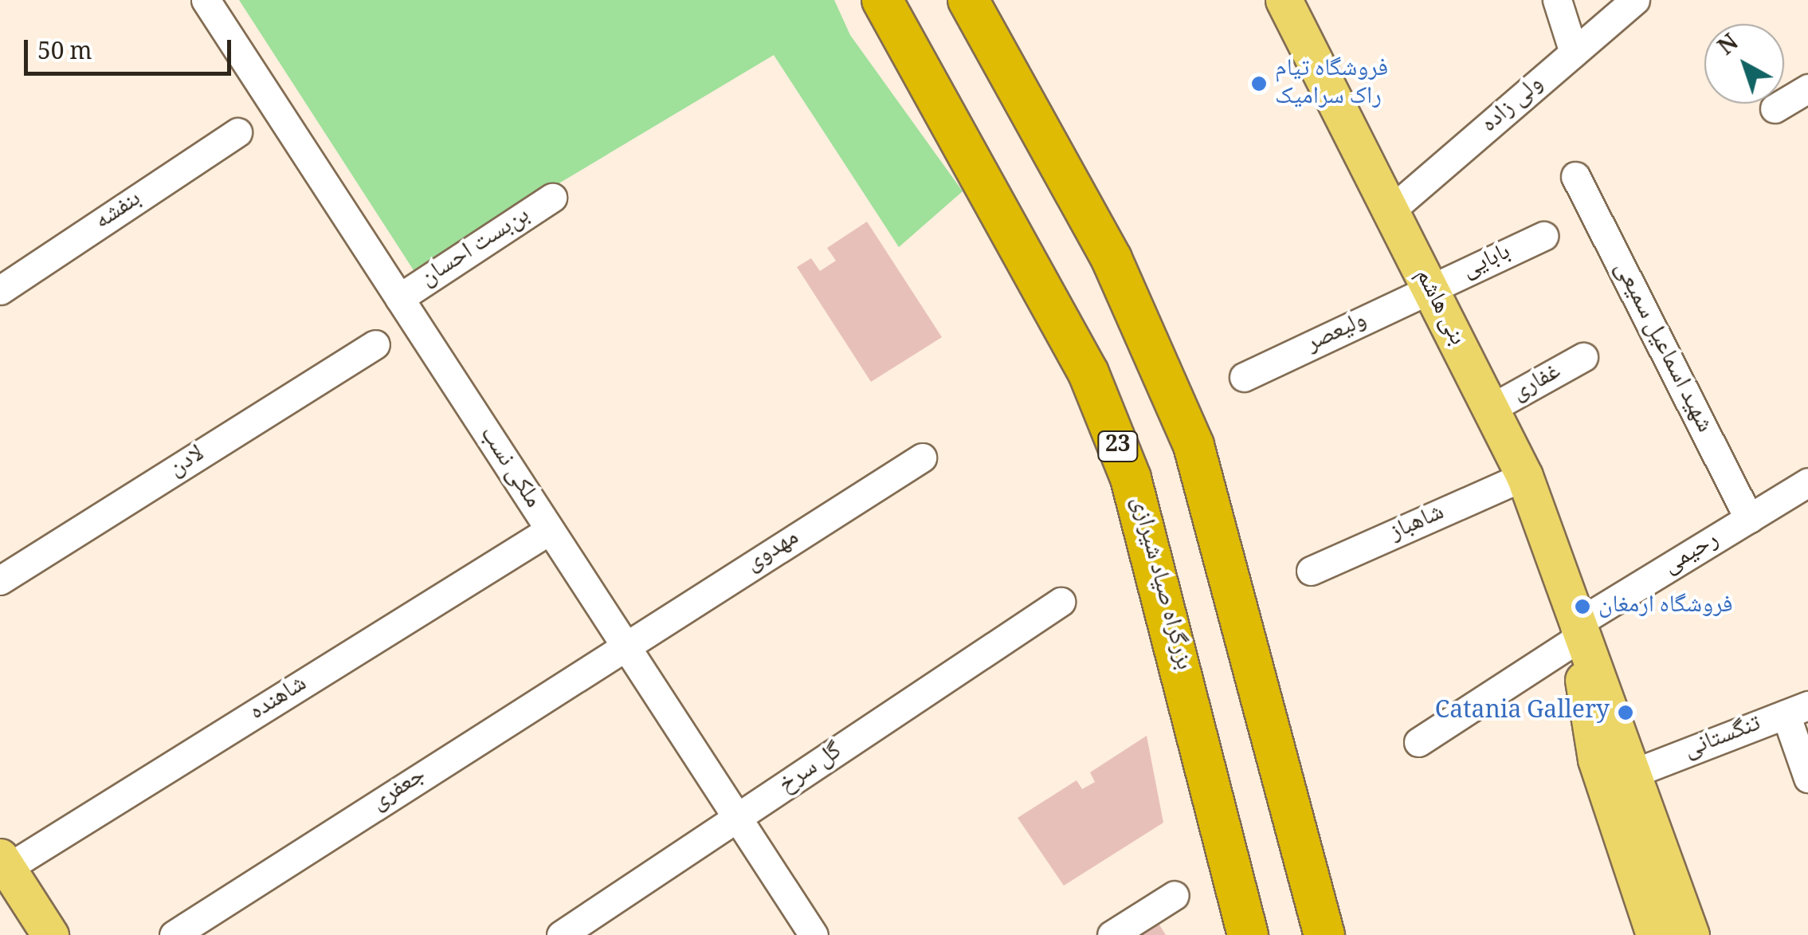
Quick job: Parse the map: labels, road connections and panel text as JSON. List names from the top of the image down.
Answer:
{
  "streets": {
    "highway": ["23", "بزرگراه صیاد شیرازی"],
    "main road": ["بنی هاشم"],
    "street": [
      "ولی زاده",
      "بنفشه",
      "بن‌بست احسان",
      "بابایی",
      "ولیعصر",
      "شهید اسماعیل سمیعی",
      "غفاری",
      "لادن",
      "ملکی نسب",
      "شاهباز",
      "مهدوی",
      "رحیمی",
      "شاهنده",
      "تنگستانی",
      "گل سرخ",
      "جعفری"
    ]
  },
  "crossings": [
    ["ولی زاده", "بنی هاشم"],
    ["بن‌بست احسان", "ملکی نسب"],
    ["بابایی", "بنی هاشم"],
    ["بابایی", "ولیعصر"],
    ["بنی هاشم", "ولیعصر"],
    ["بنی هاشم", "غفاری"],
    ["بنی هاشم", "شاهباز"],
    ["بنی هاشم", "رحیمی"],
    ["بنی هاشم", "تنگستانی"],
    ["شهید اسماعیل سمیعی", "رحیمی"],
    ["ملکی نسب", "مهدوی"],
    ["ملکی نسب", "شاهنده"],
    ["ملکی نسب", "گل سرخ"],
    ["ملکی نسب", "جعفری"],
    ["مهدوی", "جعفری"]
  ],
  "places": ["فروشگاه تیام راک سرامیک", "فروشگاه ارمغان", "Catania Gallery"],
  "scale_bar": "50 m",
  "north": "top left"
}
